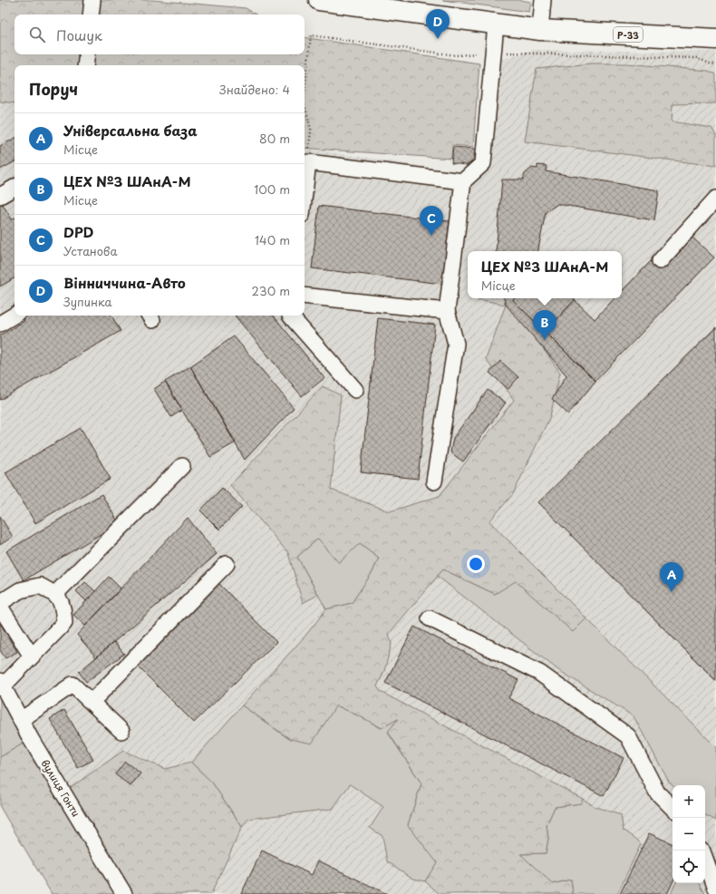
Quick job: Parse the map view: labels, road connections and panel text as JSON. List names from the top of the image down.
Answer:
{
  "streets": {
    "main road": ["Р-33"],
    "street": ["вулиця Гонти"]
  },
  "page": {
    "pins": [
      "D",
      "C",
      "B",
      "A"
    ],
    "search": "Пошук",
    "heading": ["Поруч", "Знайдено: 4"],
    "list": [
      {
        "mark": "A",
        "name": "Універсальна база",
        "note": "Місце",
        "value": "80 m"
      },
      {
        "mark": "B",
        "name": "ЦЕХ №3 ШАнА-М",
        "note": "Місце",
        "value": "100 m"
      },
      {
        "mark": "C",
        "name": "DPD",
        "note": "Установа",
        "value": "140 m"
      },
      {
        "mark": "D",
        "name": "Вінниччина-Авто",
        "note": "Зупинка",
        "value": "230 m"
      }
    ],
    "popup": ["ЦЕХ №3 ШАнА-М", "Місце"],
    "map_buttons": ["+", "−"]
  }
}
